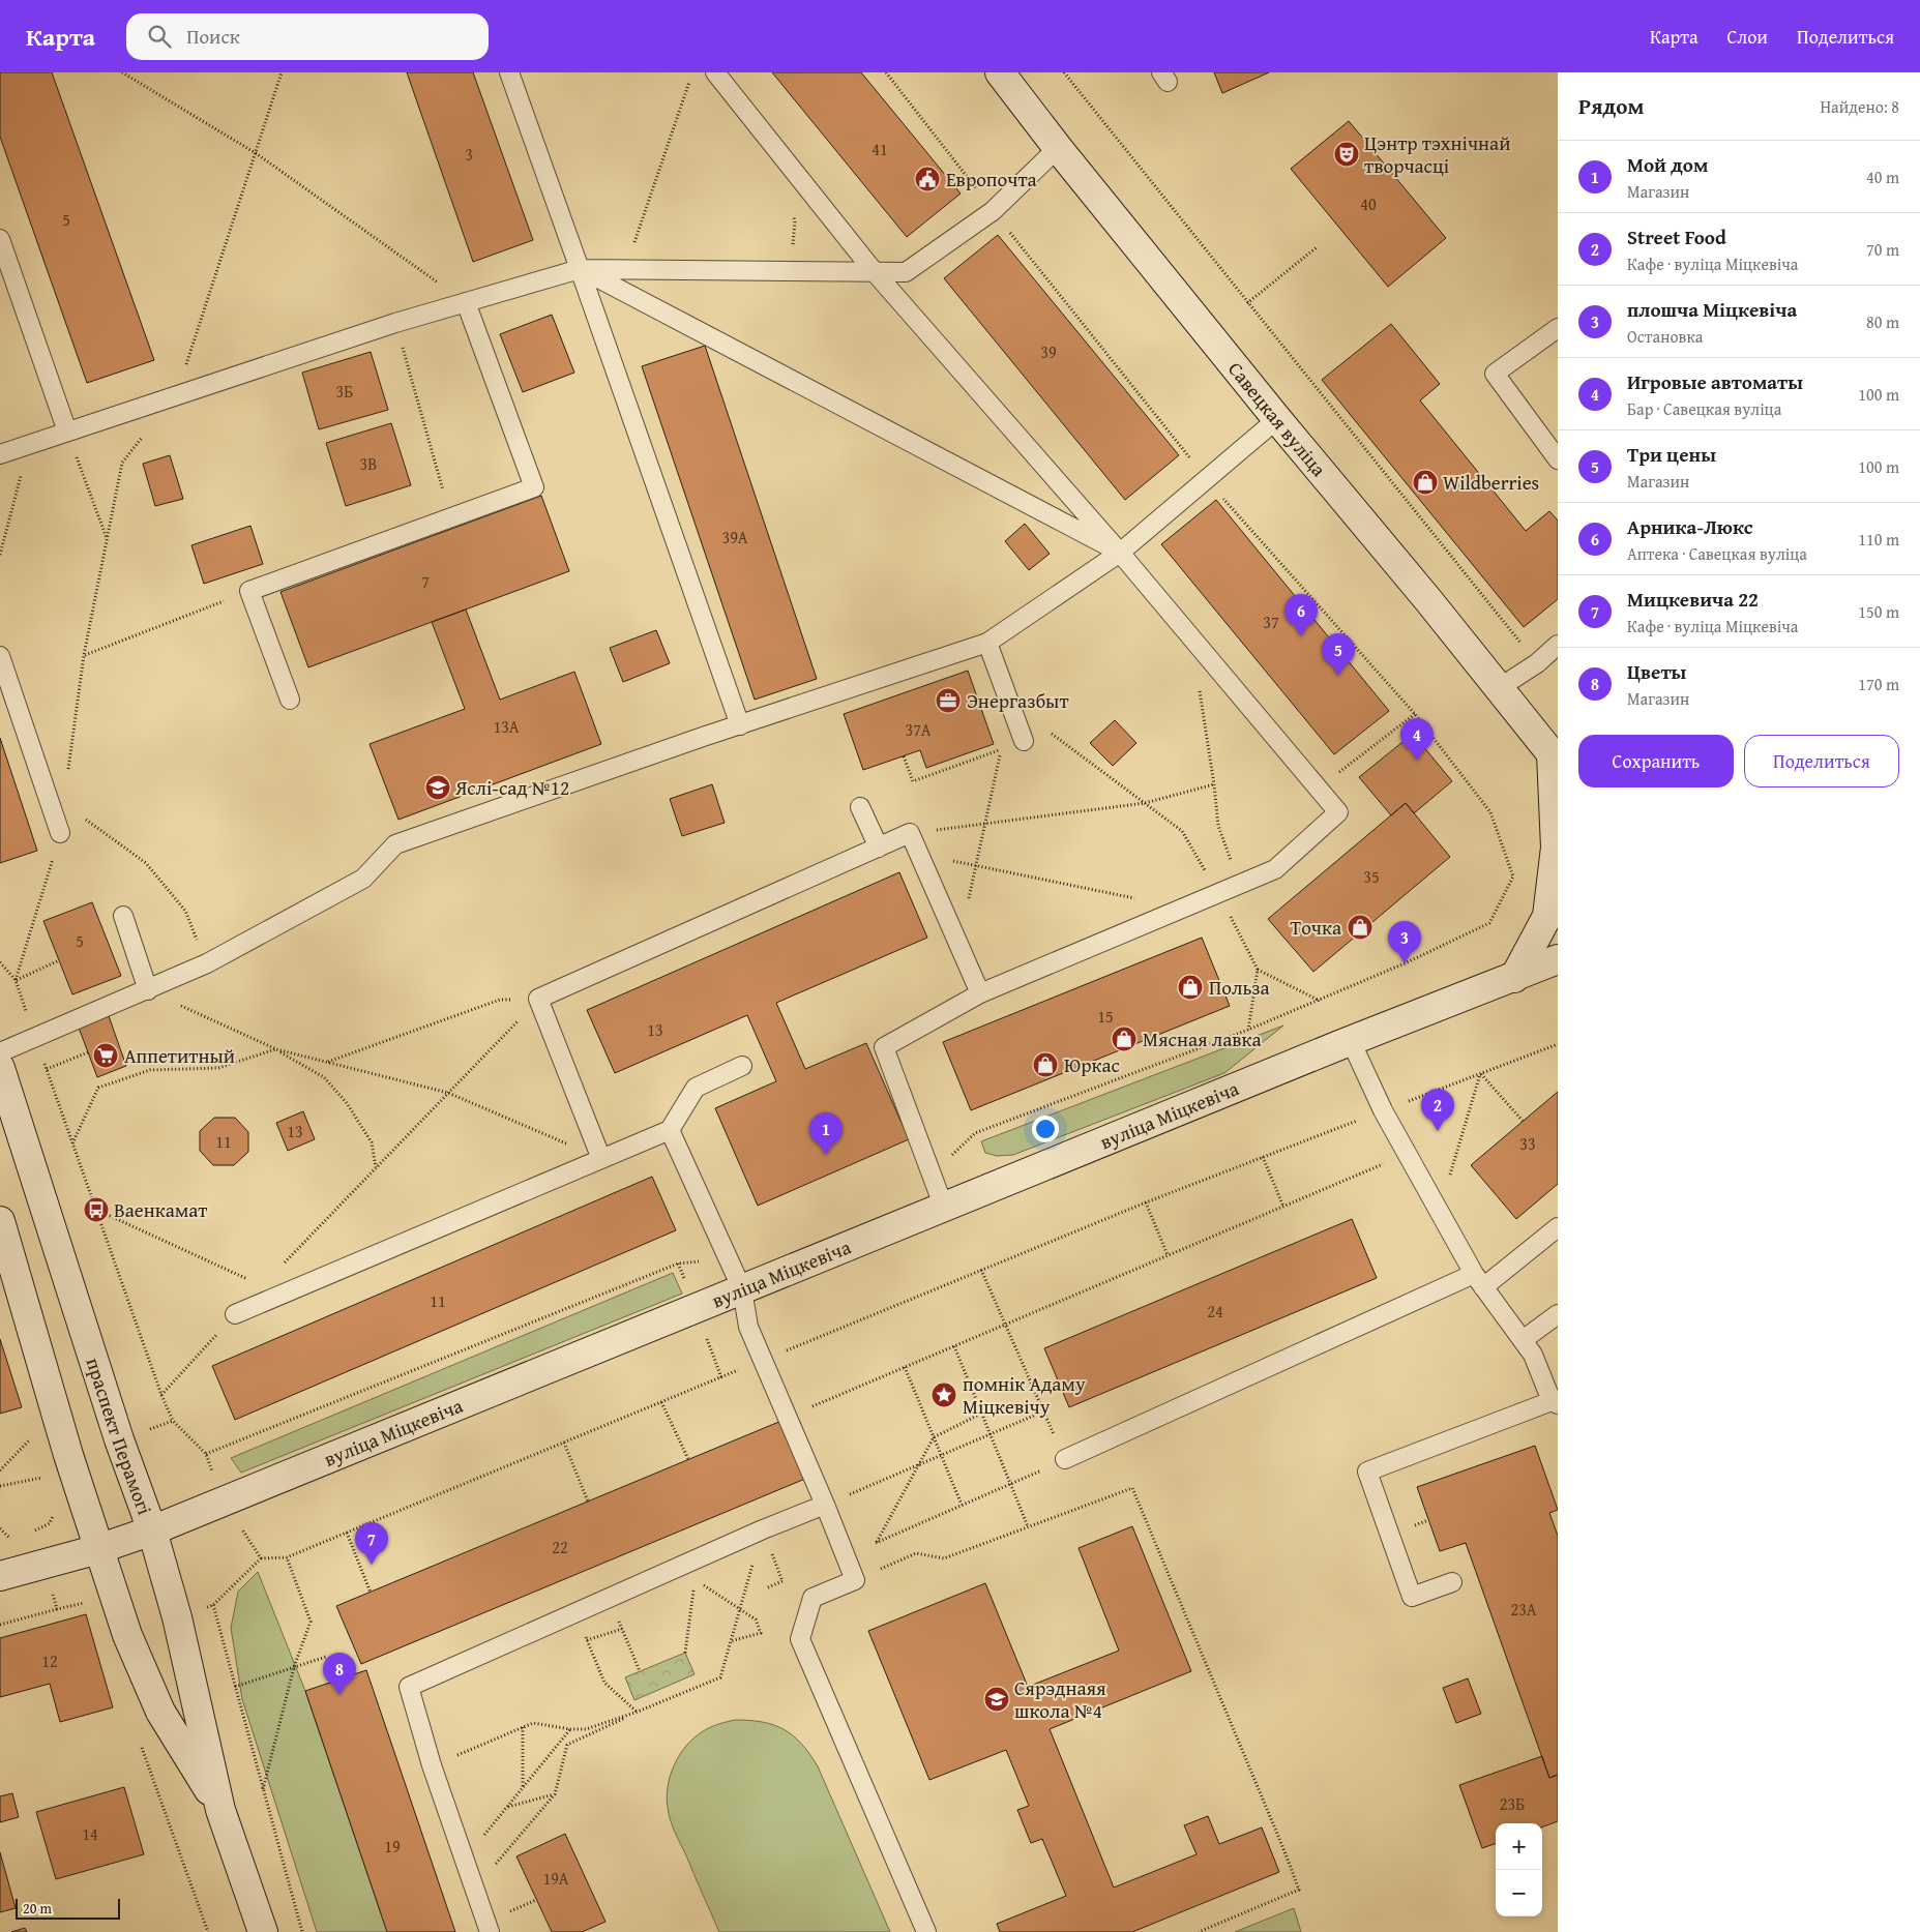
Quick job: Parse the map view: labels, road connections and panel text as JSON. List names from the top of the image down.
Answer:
{
  "streets": {
    "main road": ["Савецкая вуліца", "вуліца Міцкевіча", "праспект Перамогі"]
  },
  "crossings": [
    ["вуліца Міцкевіча", "праспект Перамогі"]
  ],
  "places": {
    "theatre": ["Цэнтр тэхнічнай творчасці"],
    "public building": ["Европочта"],
    "shop": [
      "Wildberries",
      "Точка",
      "Польза",
      "Мясная лавка",
      "Юркас"
    ],
    "office": ["Энергазбыт"],
    "school or university": ["Яслі-сад №12", "Сярэднаяя школа №4"],
    "supermarket": ["Аппетитный"],
    "bus stop": ["Ваенкамат"],
    "place": ["помнік Адаму Міцкевічу"]
  },
  "house_numbers": [
    "41",
    "3",
    "40",
    "5",
    "39",
    "3Б",
    "3В",
    "39А",
    "7",
    "37",
    "13А",
    "37А",
    "35",
    "5",
    "15",
    "13",
    "13",
    "11",
    "33",
    "11",
    "24",
    "22",
    "23А",
    "12",
    "23Б",
    "14",
    "19",
    "19А"
  ],
  "scale_bar": "20 m",
  "page": {
    "header": "Карта",
    "search": "Поиск",
    "nav": ["Карта", "Слои", "Поделиться"],
    "heading": ["Рядом", "Найдено: 8"],
    "list": [
      {
        "mark": "1",
        "name": "Мой дом",
        "note": "Магазин",
        "value": "40 m"
      },
      {
        "mark": "2",
        "name": "Street Food",
        "note": "Кафе · вуліца Міцкевіча",
        "value": "70 m"
      },
      {
        "mark": "3",
        "name": "плошча Міцкевіча",
        "note": "Остановка",
        "value": "80 m"
      },
      {
        "mark": "4",
        "name": "Игровые автоматы",
        "note": "Бар · Савецкая вуліца",
        "value": "100 m"
      },
      {
        "mark": "5",
        "name": "Три цены",
        "note": "Магазин",
        "value": "100 m"
      },
      {
        "mark": "6",
        "name": "Арника-Люкс",
        "note": "Аптека · Савецкая вуліца",
        "value": "110 m"
      },
      {
        "mark": "7",
        "name": "Мицкевича 22",
        "note": "Кафе · вуліца Міцкевіча",
        "value": "150 m"
      },
      {
        "mark": "8",
        "name": "Цветы",
        "note": "Магазин",
        "value": "170 m"
      }
    ],
    "pins": [
      "6",
      "5",
      "4",
      "3",
      "2",
      "1",
      "7",
      "8"
    ],
    "buttons": ["Сохранить", "Поделиться"],
    "map_buttons": ["+", "−"],
    "scale": "20 m"
  }
}
